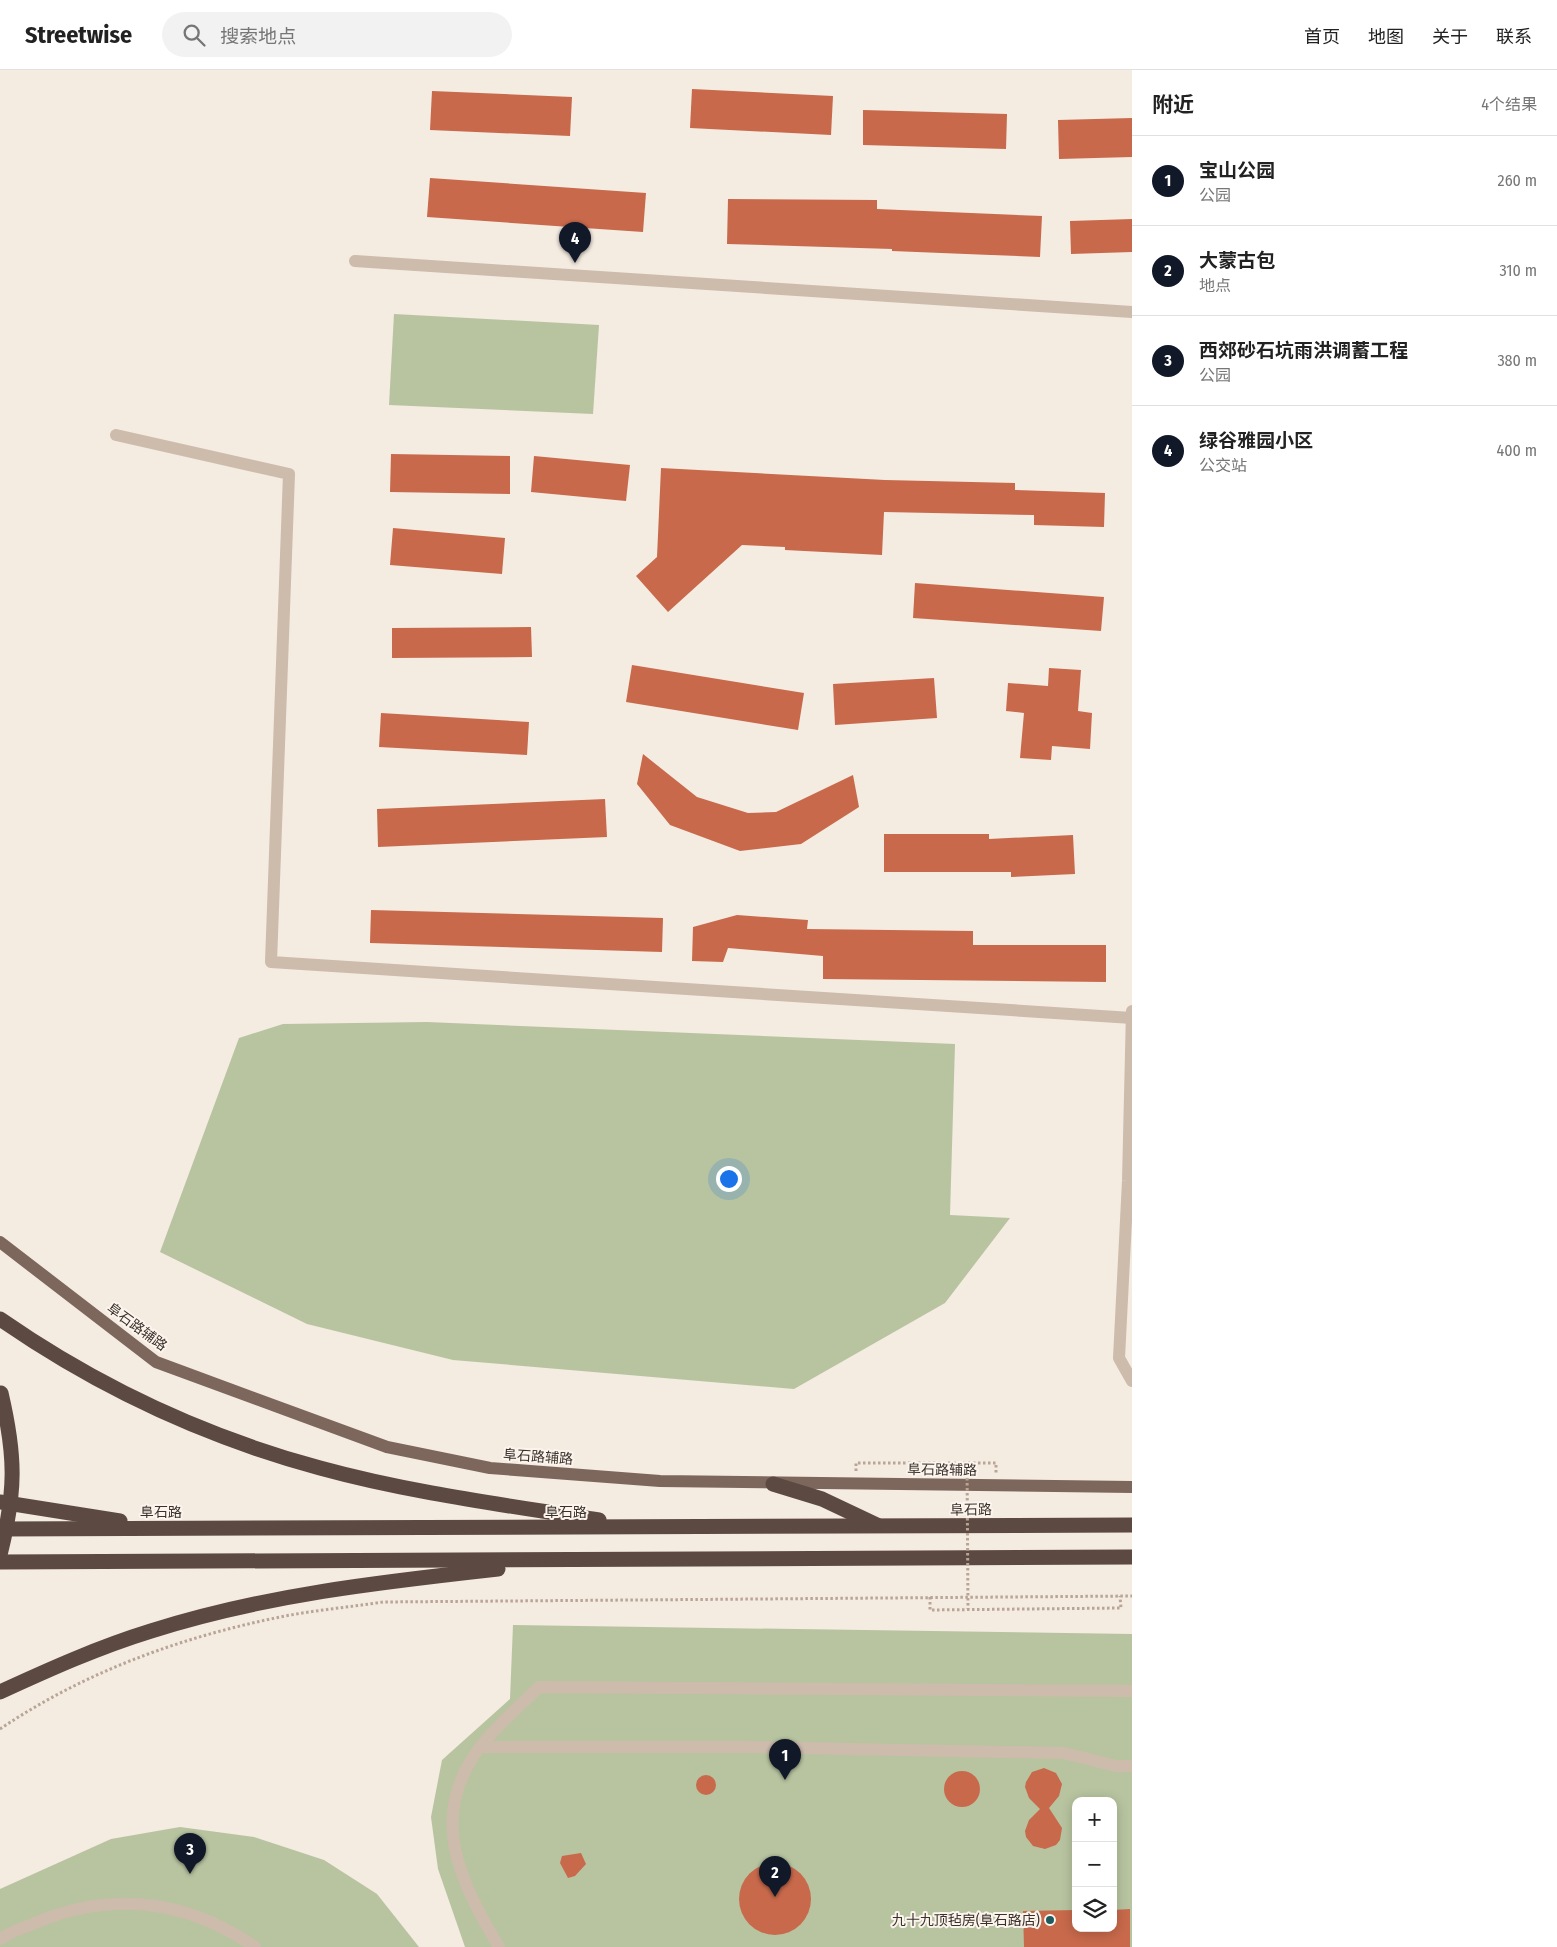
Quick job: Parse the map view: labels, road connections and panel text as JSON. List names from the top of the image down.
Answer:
{
  "streets": {
    "highway": ["阜石路"],
    "main road": ["阜石路辅路"]
  },
  "places": ["九十九顶毡房(阜石路店)"],
  "page": {
    "header": "Streetwise",
    "search": "搜索地点",
    "nav": [
      "首页",
      "地图",
      "关于",
      "联系"
    ],
    "heading": ["附近", "4个结果"],
    "list": [
      {
        "mark": "1",
        "name": "宝山公园",
        "note": "公园",
        "value": "260 m"
      },
      {
        "mark": "2",
        "name": "大蒙古包",
        "note": "地点",
        "value": "310 m"
      },
      {
        "mark": "3",
        "name": "西郊砂石坑雨洪调蓄工程",
        "note": "公园",
        "value": "380 m"
      },
      {
        "mark": "4",
        "name": "绿谷雅园小区",
        "note": "公交站",
        "value": "400 m"
      }
    ],
    "pins": [
      "4",
      "1",
      "3",
      "2"
    ],
    "map_buttons": ["+", "−"]
  }
}
